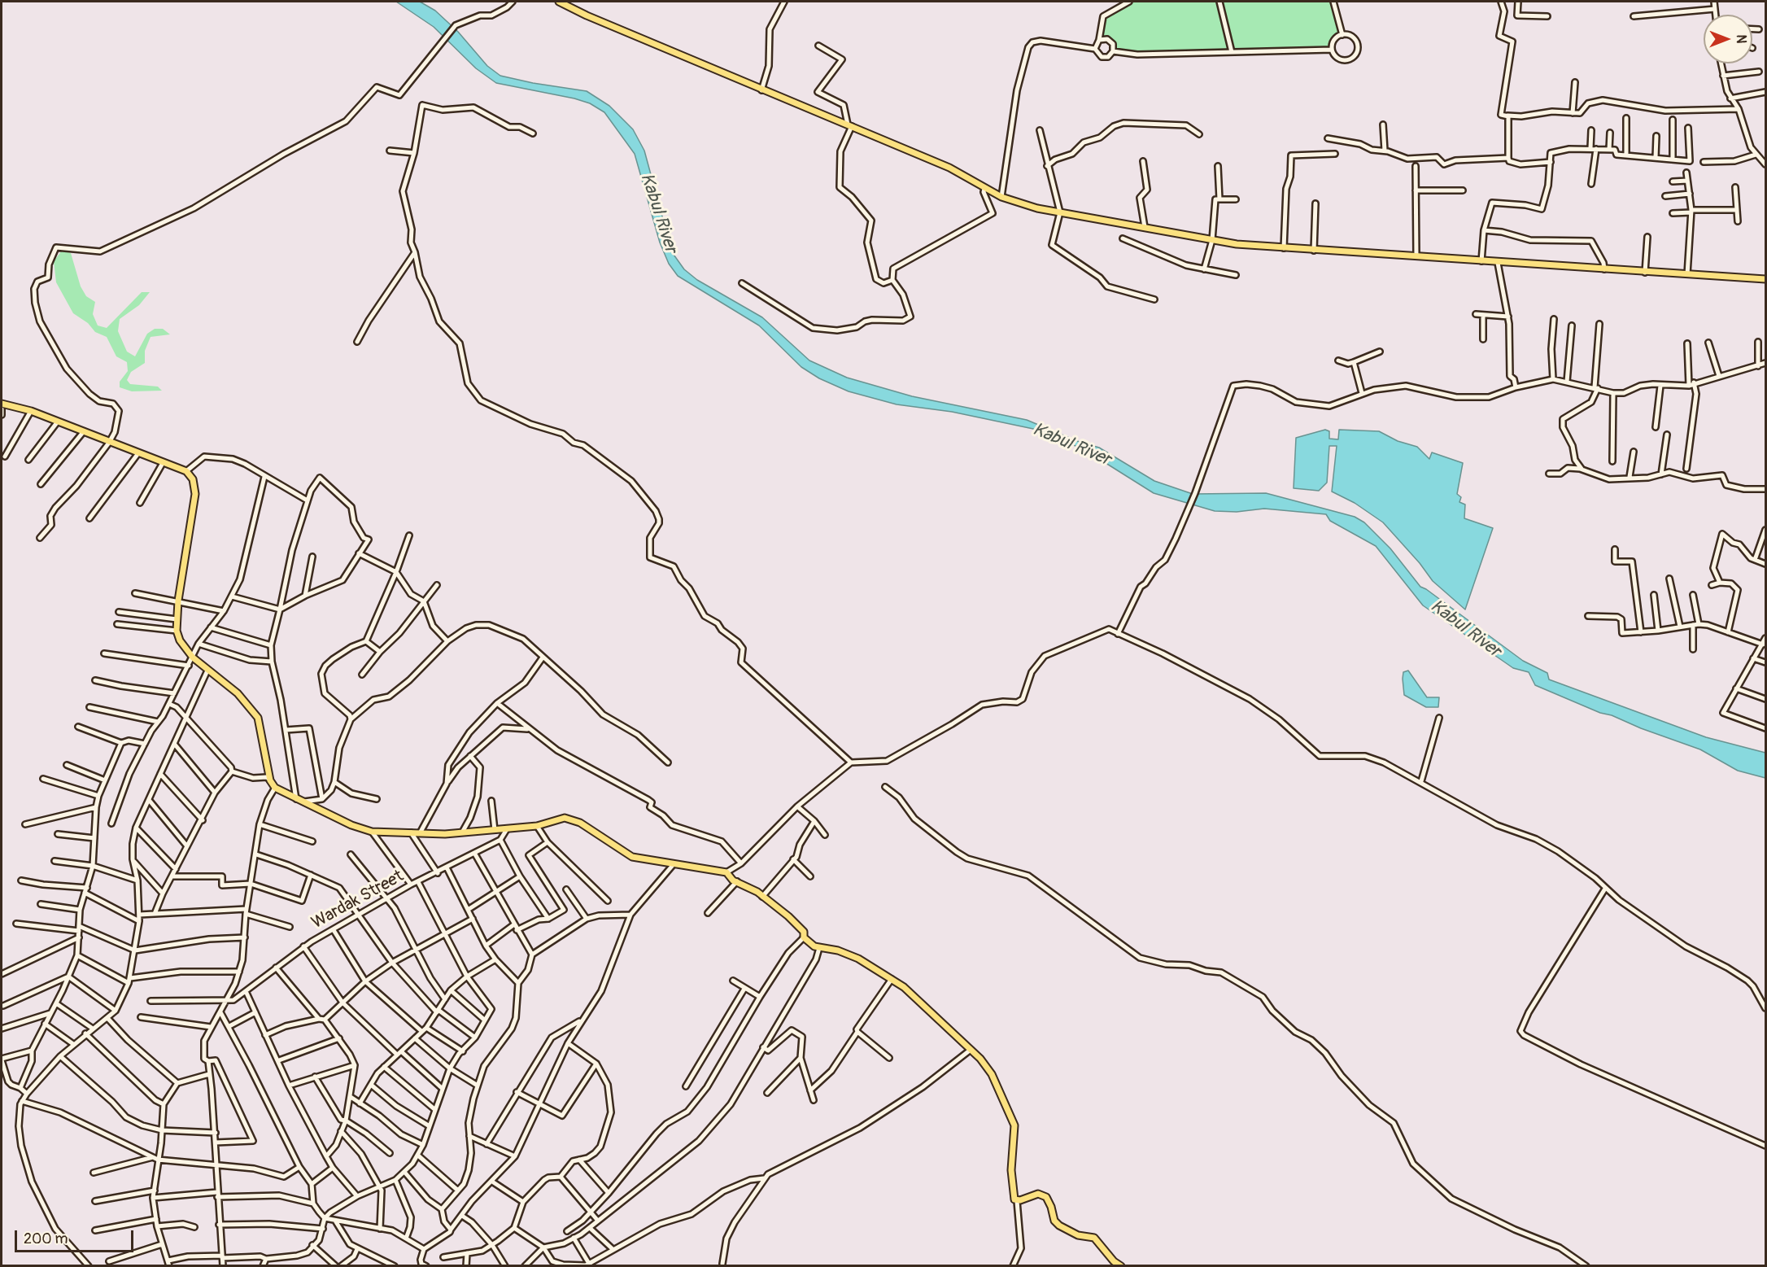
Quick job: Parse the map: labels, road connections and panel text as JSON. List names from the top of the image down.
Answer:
{
  "streets": {
    "street": ["Wardak Street"]
  },
  "water": ["Kabul River"],
  "scale_bar": "200 m",
  "north": "right"
}
